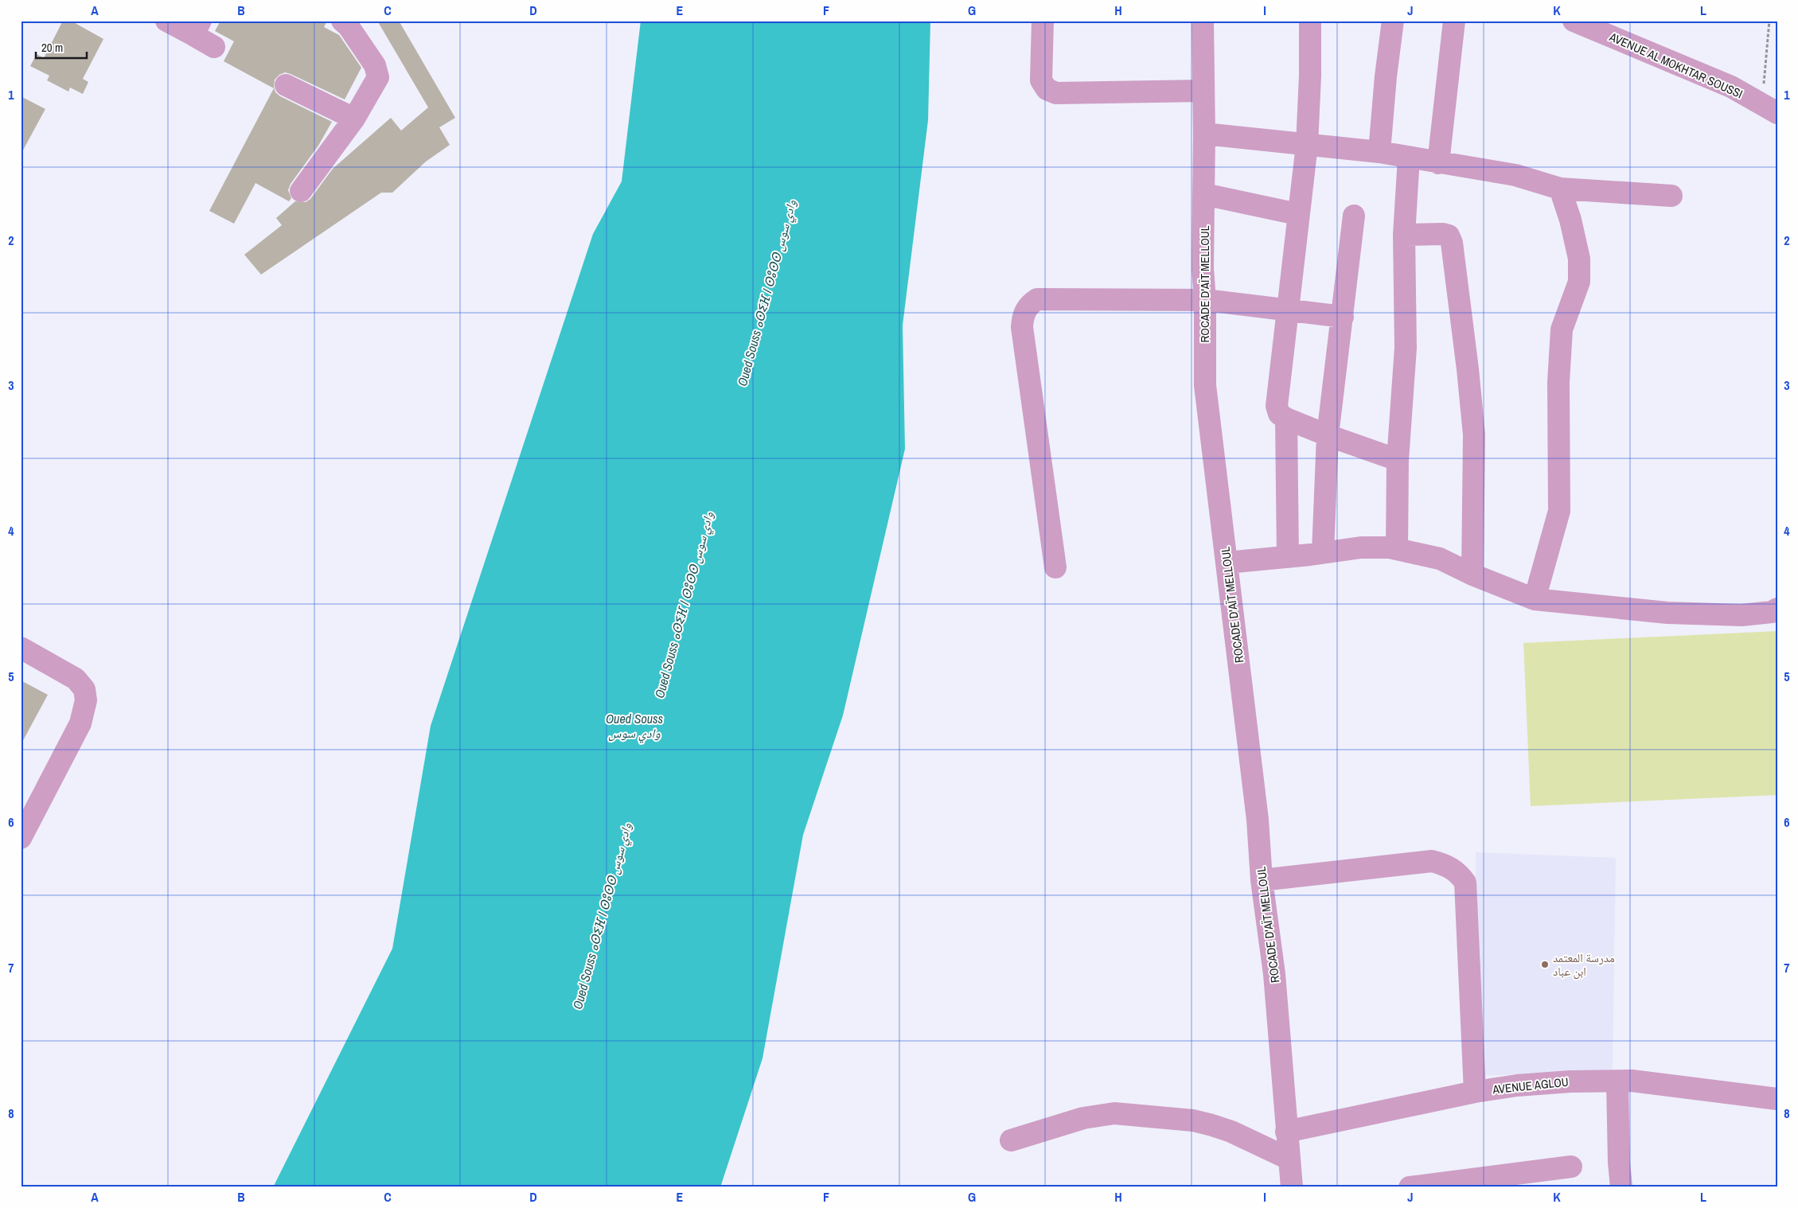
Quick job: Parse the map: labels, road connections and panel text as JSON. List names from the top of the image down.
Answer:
{
  "streets": {
    "street": ["AVENUE AL MOKHTAR SOUSSI", "ROCADE D'AÏT MELLOUL", "AVENUE AGLOU"]
  },
  "crossings": [
    ["ROCADE D'AÏT MELLOUL", "AVENUE AGLOU"]
  ],
  "water": ["Oued Souss ⴰⵙⵉⴼ ⵏ ⵙⵓⵙⵙ وادي سوس", "Oued Souss وادي سوس"],
  "places": ["مدرسة المعتمد ابن عباد"],
  "scale_bar": "20 m",
  "grid": {
    "columns": [
      "A",
      "B",
      "C",
      "D",
      "E",
      "F",
      "G",
      "H",
      "I",
      "J",
      "K",
      "L"
    ],
    "rows": [
      "1",
      "2",
      "3",
      "4",
      "5",
      "6",
      "7",
      "8"
    ]
  }
}
